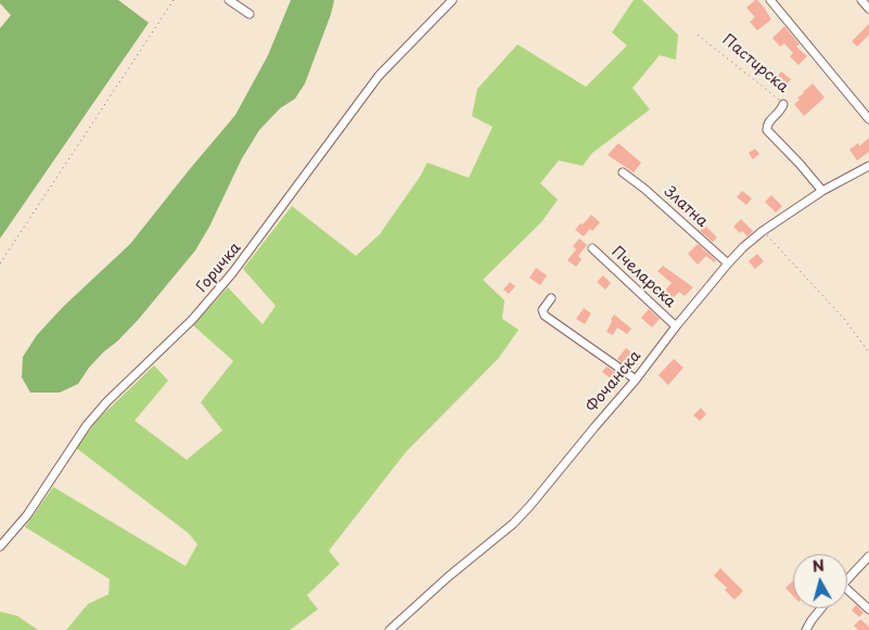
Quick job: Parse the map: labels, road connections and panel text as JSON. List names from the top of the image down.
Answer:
{
  "streets": {
    "street": [
      "Пастирска",
      "Златна",
      "Горичка",
      "Пчеларска",
      "Фочанска"
    ]
  },
  "crossings": [
    ["Пастирска", "Фочанска"],
    ["Златна", "Фочанска"],
    ["Пчеларска", "Фочанска"]
  ],
  "north": "top"
}
